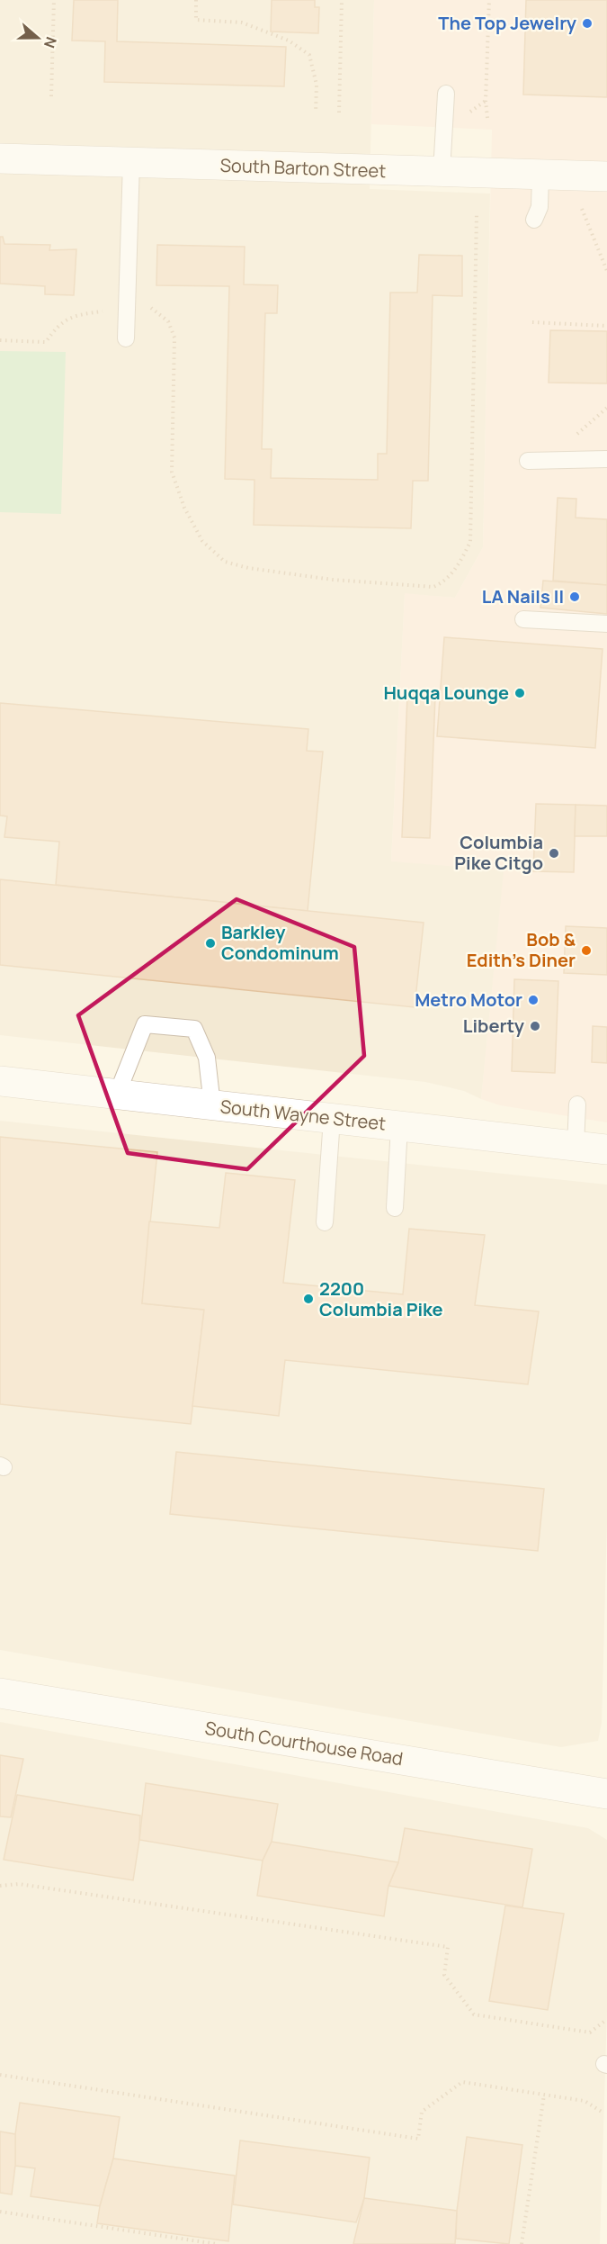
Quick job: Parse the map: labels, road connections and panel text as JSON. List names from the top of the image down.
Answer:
{
  "streets": {
    "street": ["South Barton Street", "South Wayne Street", "South Courthouse Road"]
  },
  "places": [
    "The Top Jewelry",
    "LA Nails II",
    "Huqqa Lounge",
    "Columbia Pike Citgo",
    "Barkley Condominum",
    "Bob & Edith's Diner",
    "Metro Motor",
    "Liberty",
    "2200 Columbia Pike"
  ],
  "north": "right"
}
